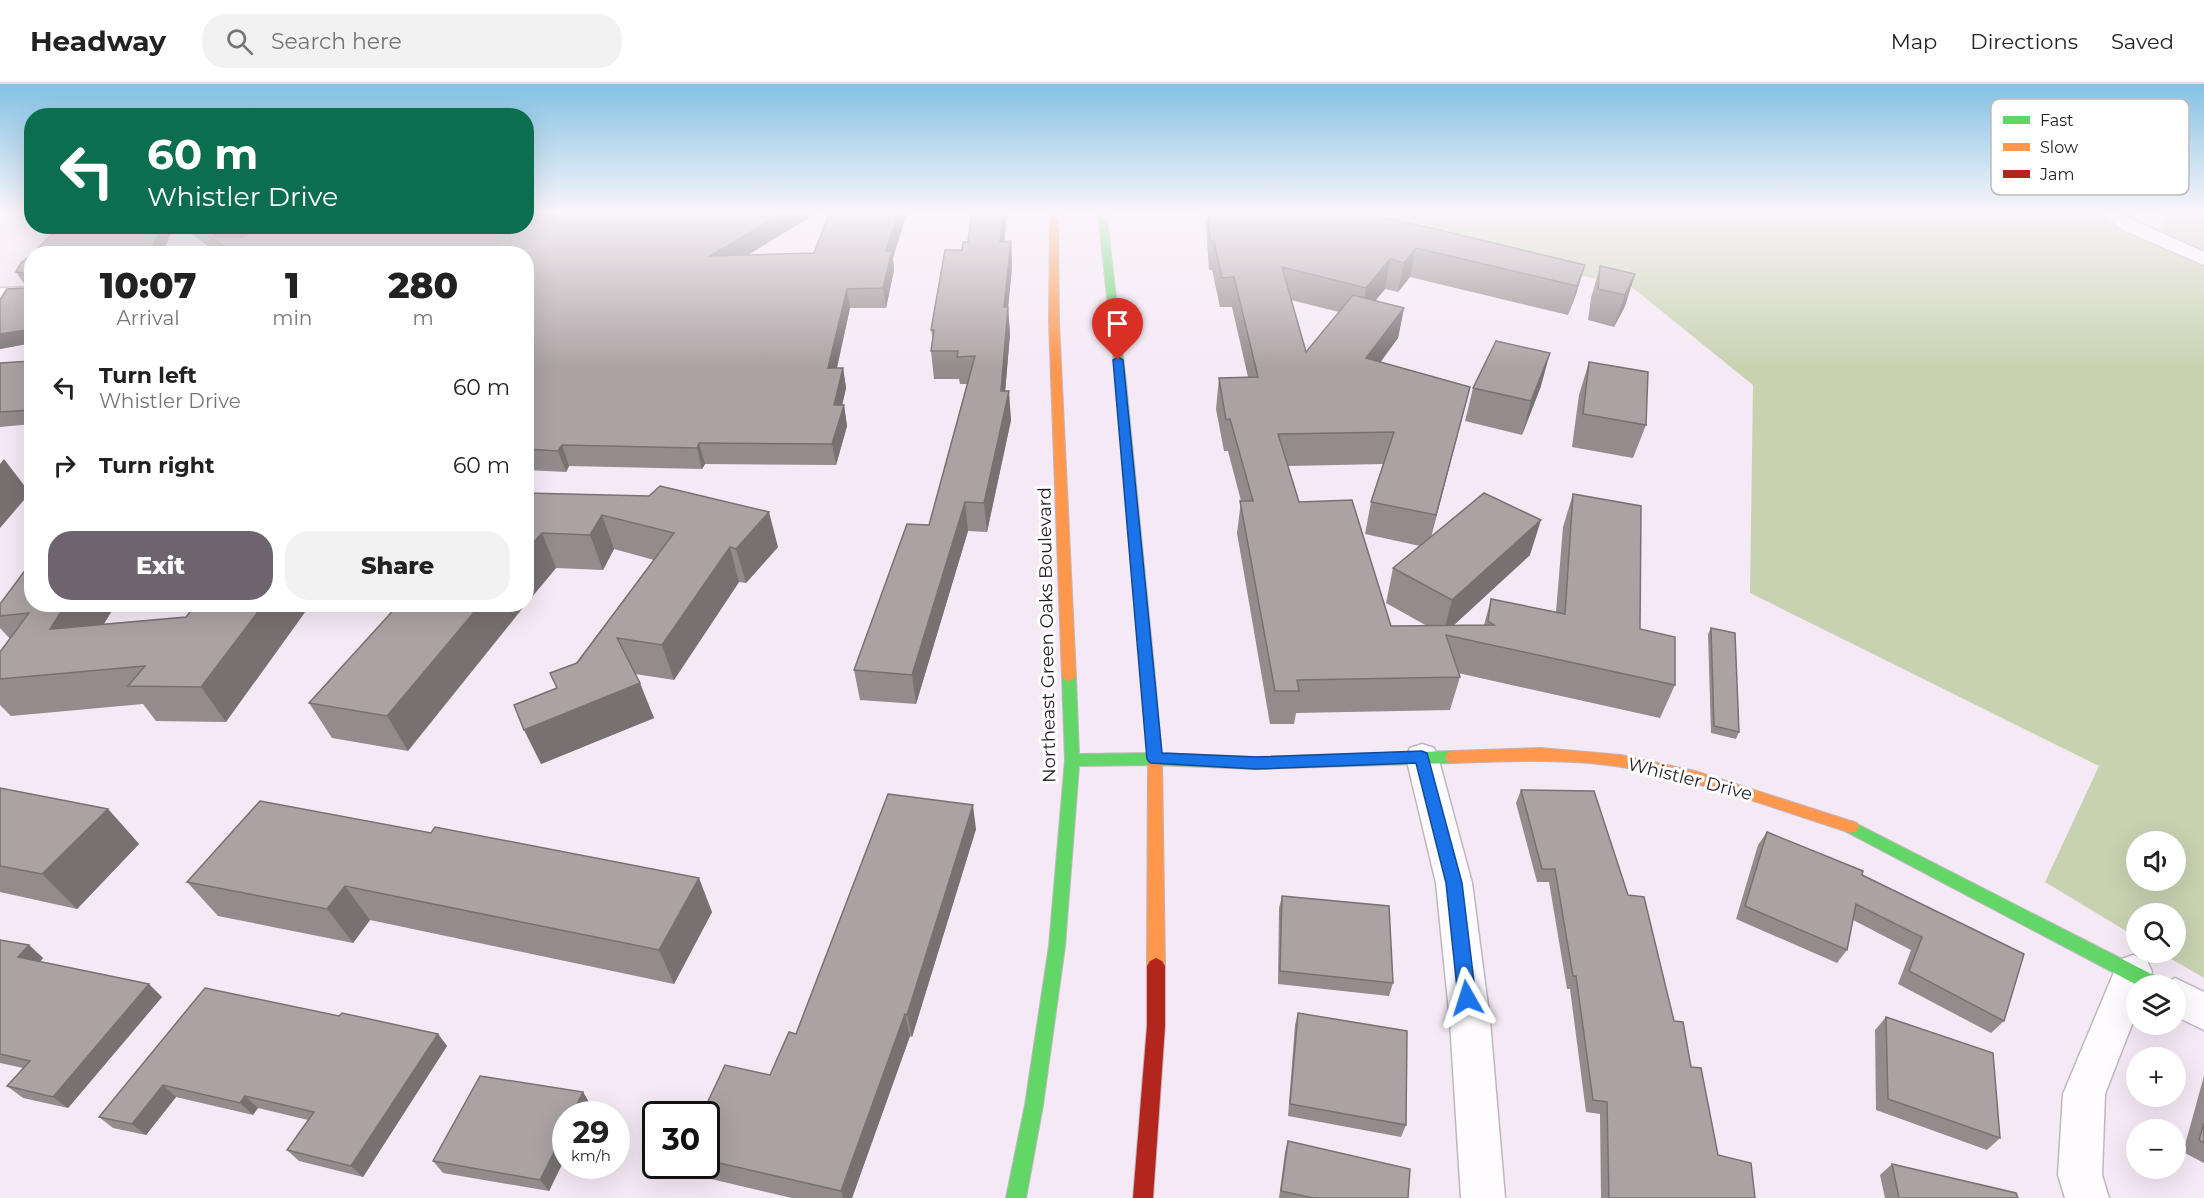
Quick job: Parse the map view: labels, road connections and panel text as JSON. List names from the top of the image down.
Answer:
{
  "streets": {
    "main road": ["Northeast Green Oaks Boulevard", "Whistler Drive"]
  },
  "crossings": [
    ["Northeast Green Oaks Boulevard", "Whistler Drive"]
  ],
  "legend": ["Fast", "Slow", "Jam"],
  "page": {
    "header": "Headway",
    "search": "Search here",
    "nav": ["Map", "Directions", "Saved"],
    "turn": ["60 m", "Whistler Drive"],
    "eta": [
      "10:07",
      "Arrival",
      "1",
      "min",
      "280",
      "m"
    ],
    "list": [
      {
        "name": "Turn left",
        "note": "Whistler Drive",
        "value": "60 m"
      },
      {
        "name": "Turn right",
        "value": "60 m"
      }
    ],
    "buttons": ["Exit", "Share"],
    "map_buttons": ["+", "−"],
    "speed": "29 km/h",
    "limit": "30"
  }
}
